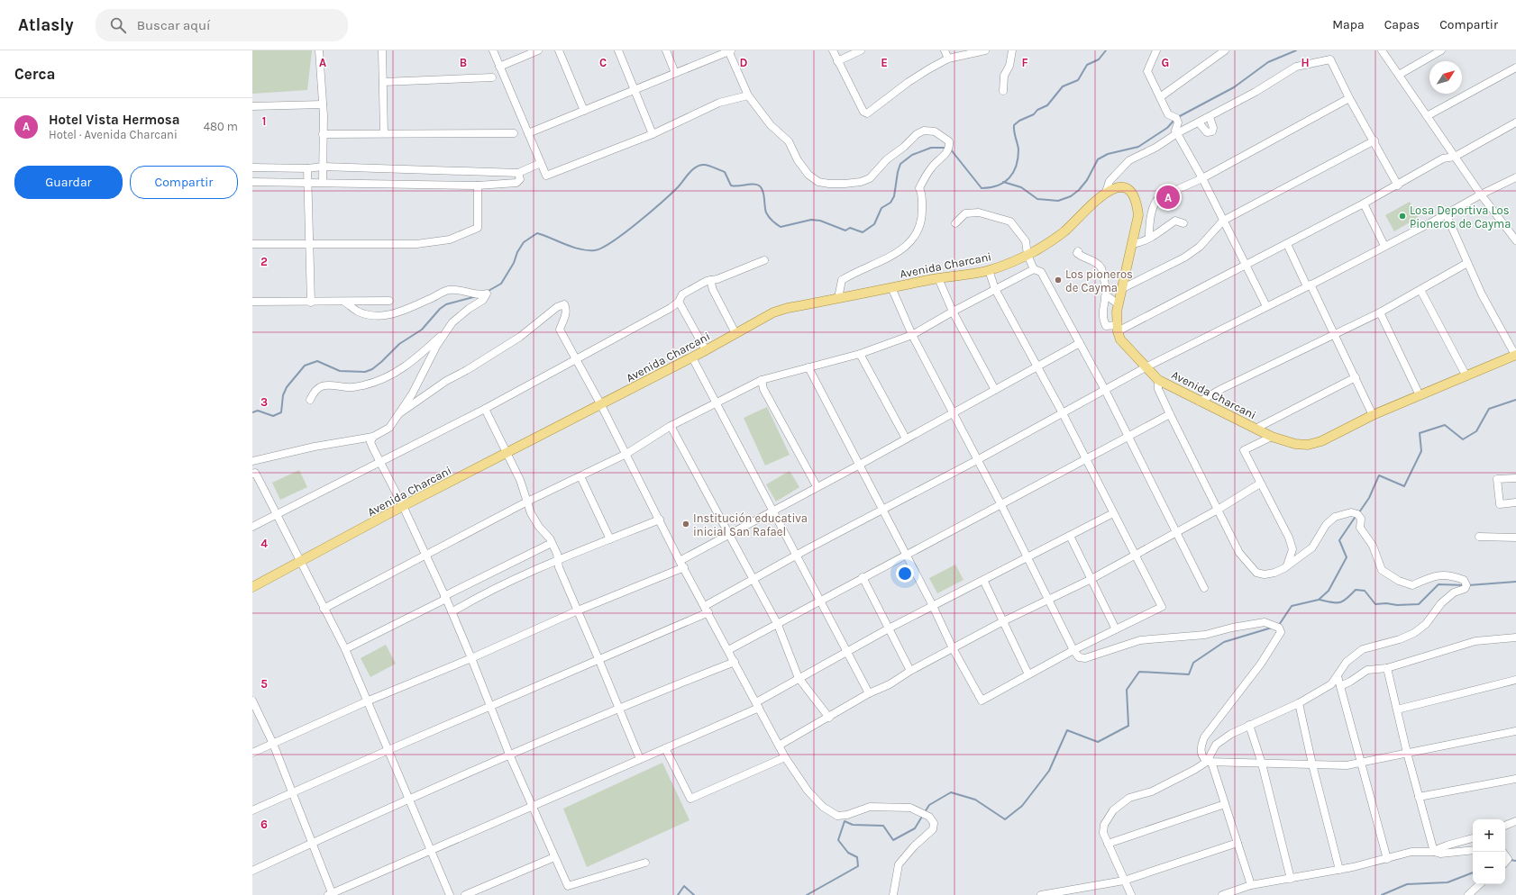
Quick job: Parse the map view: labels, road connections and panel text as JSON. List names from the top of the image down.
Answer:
{
  "streets": {
    "main road": ["Avenida Charcani"]
  },
  "places": ["Losa Deportiva Los Pioneros de Cayma", "Los pioneros de Cayma", "Institución educativa inicial San Rafael"],
  "north": "top right",
  "page": {
    "header": "Atlasly",
    "search": "Buscar aquí",
    "nav": ["Mapa", "Capas", "Compartir"],
    "heading": "Cerca",
    "list": [
      {
        "mark": "A",
        "name": "Hotel Vista Hermosa",
        "note": "Hotel · Avenida Charcani",
        "value": "480 m"
      }
    ],
    "buttons": ["Guardar", "Compartir"],
    "pins": "A",
    "map_buttons": ["+", "−"]
  },
  "grid": {
    "columns": [
      "A",
      "B",
      "C",
      "D",
      "E",
      "F",
      "G",
      "H"
    ],
    "rows": [
      "1",
      "2",
      "3",
      "4",
      "5",
      "6"
    ]
  }
}
